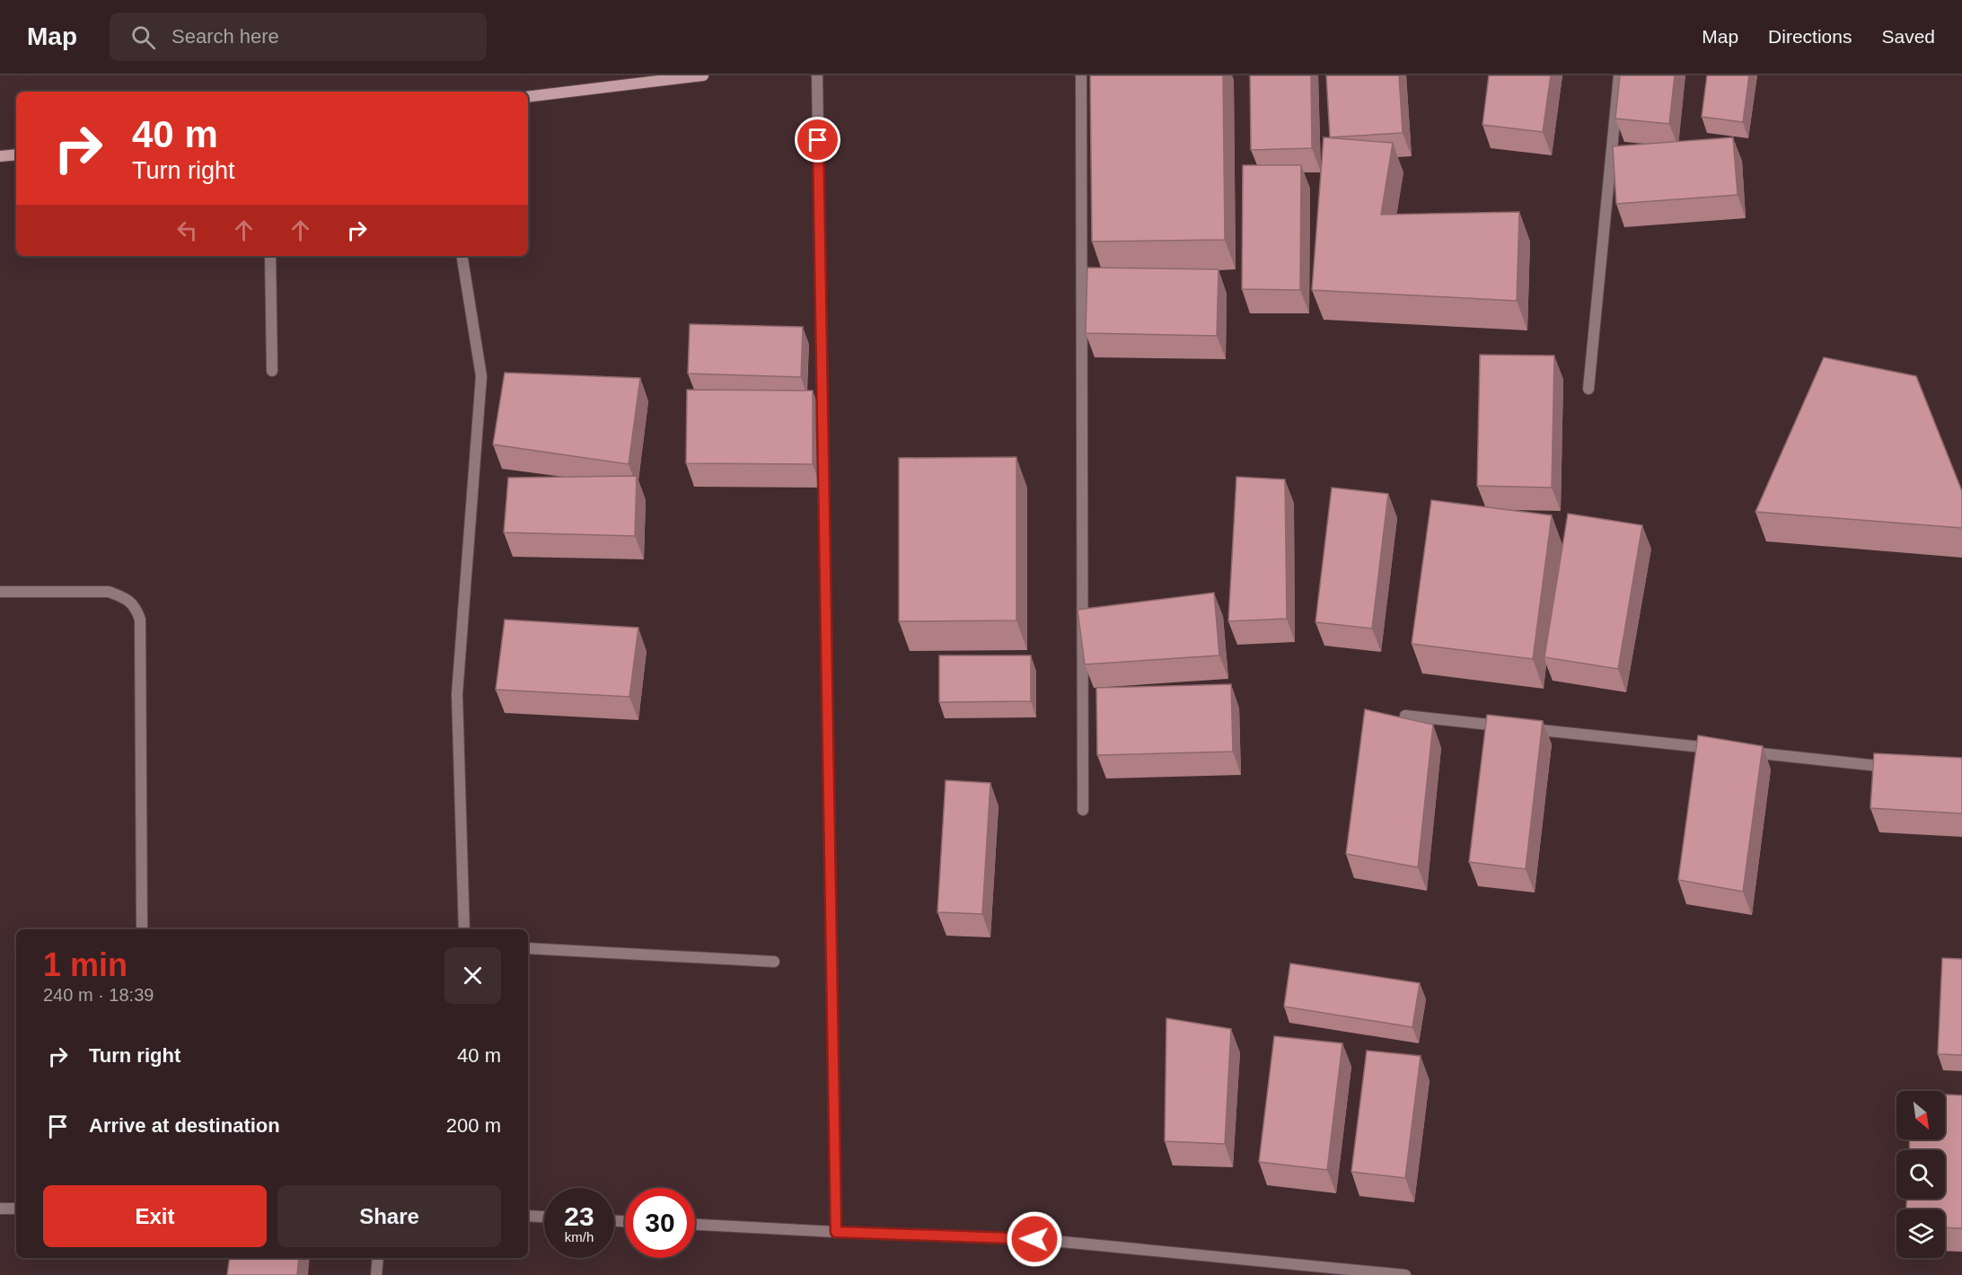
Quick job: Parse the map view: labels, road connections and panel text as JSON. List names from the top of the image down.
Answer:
{
  "north": "bottom right",
  "page": {
    "header": "Map",
    "search": "Search here",
    "nav": ["Map", "Directions", "Saved"],
    "turn": ["40 m", "Turn right"],
    "heading": ["1 min", "240 m · 18:39"],
    "list": [
      {
        "name": "Turn right",
        "value": "40 m"
      },
      {
        "name": "Arrive at destination",
        "value": "200 m"
      }
    ],
    "buttons": ["Exit", "Share"],
    "speed": "23 km/h",
    "limit": "30"
  }
}
